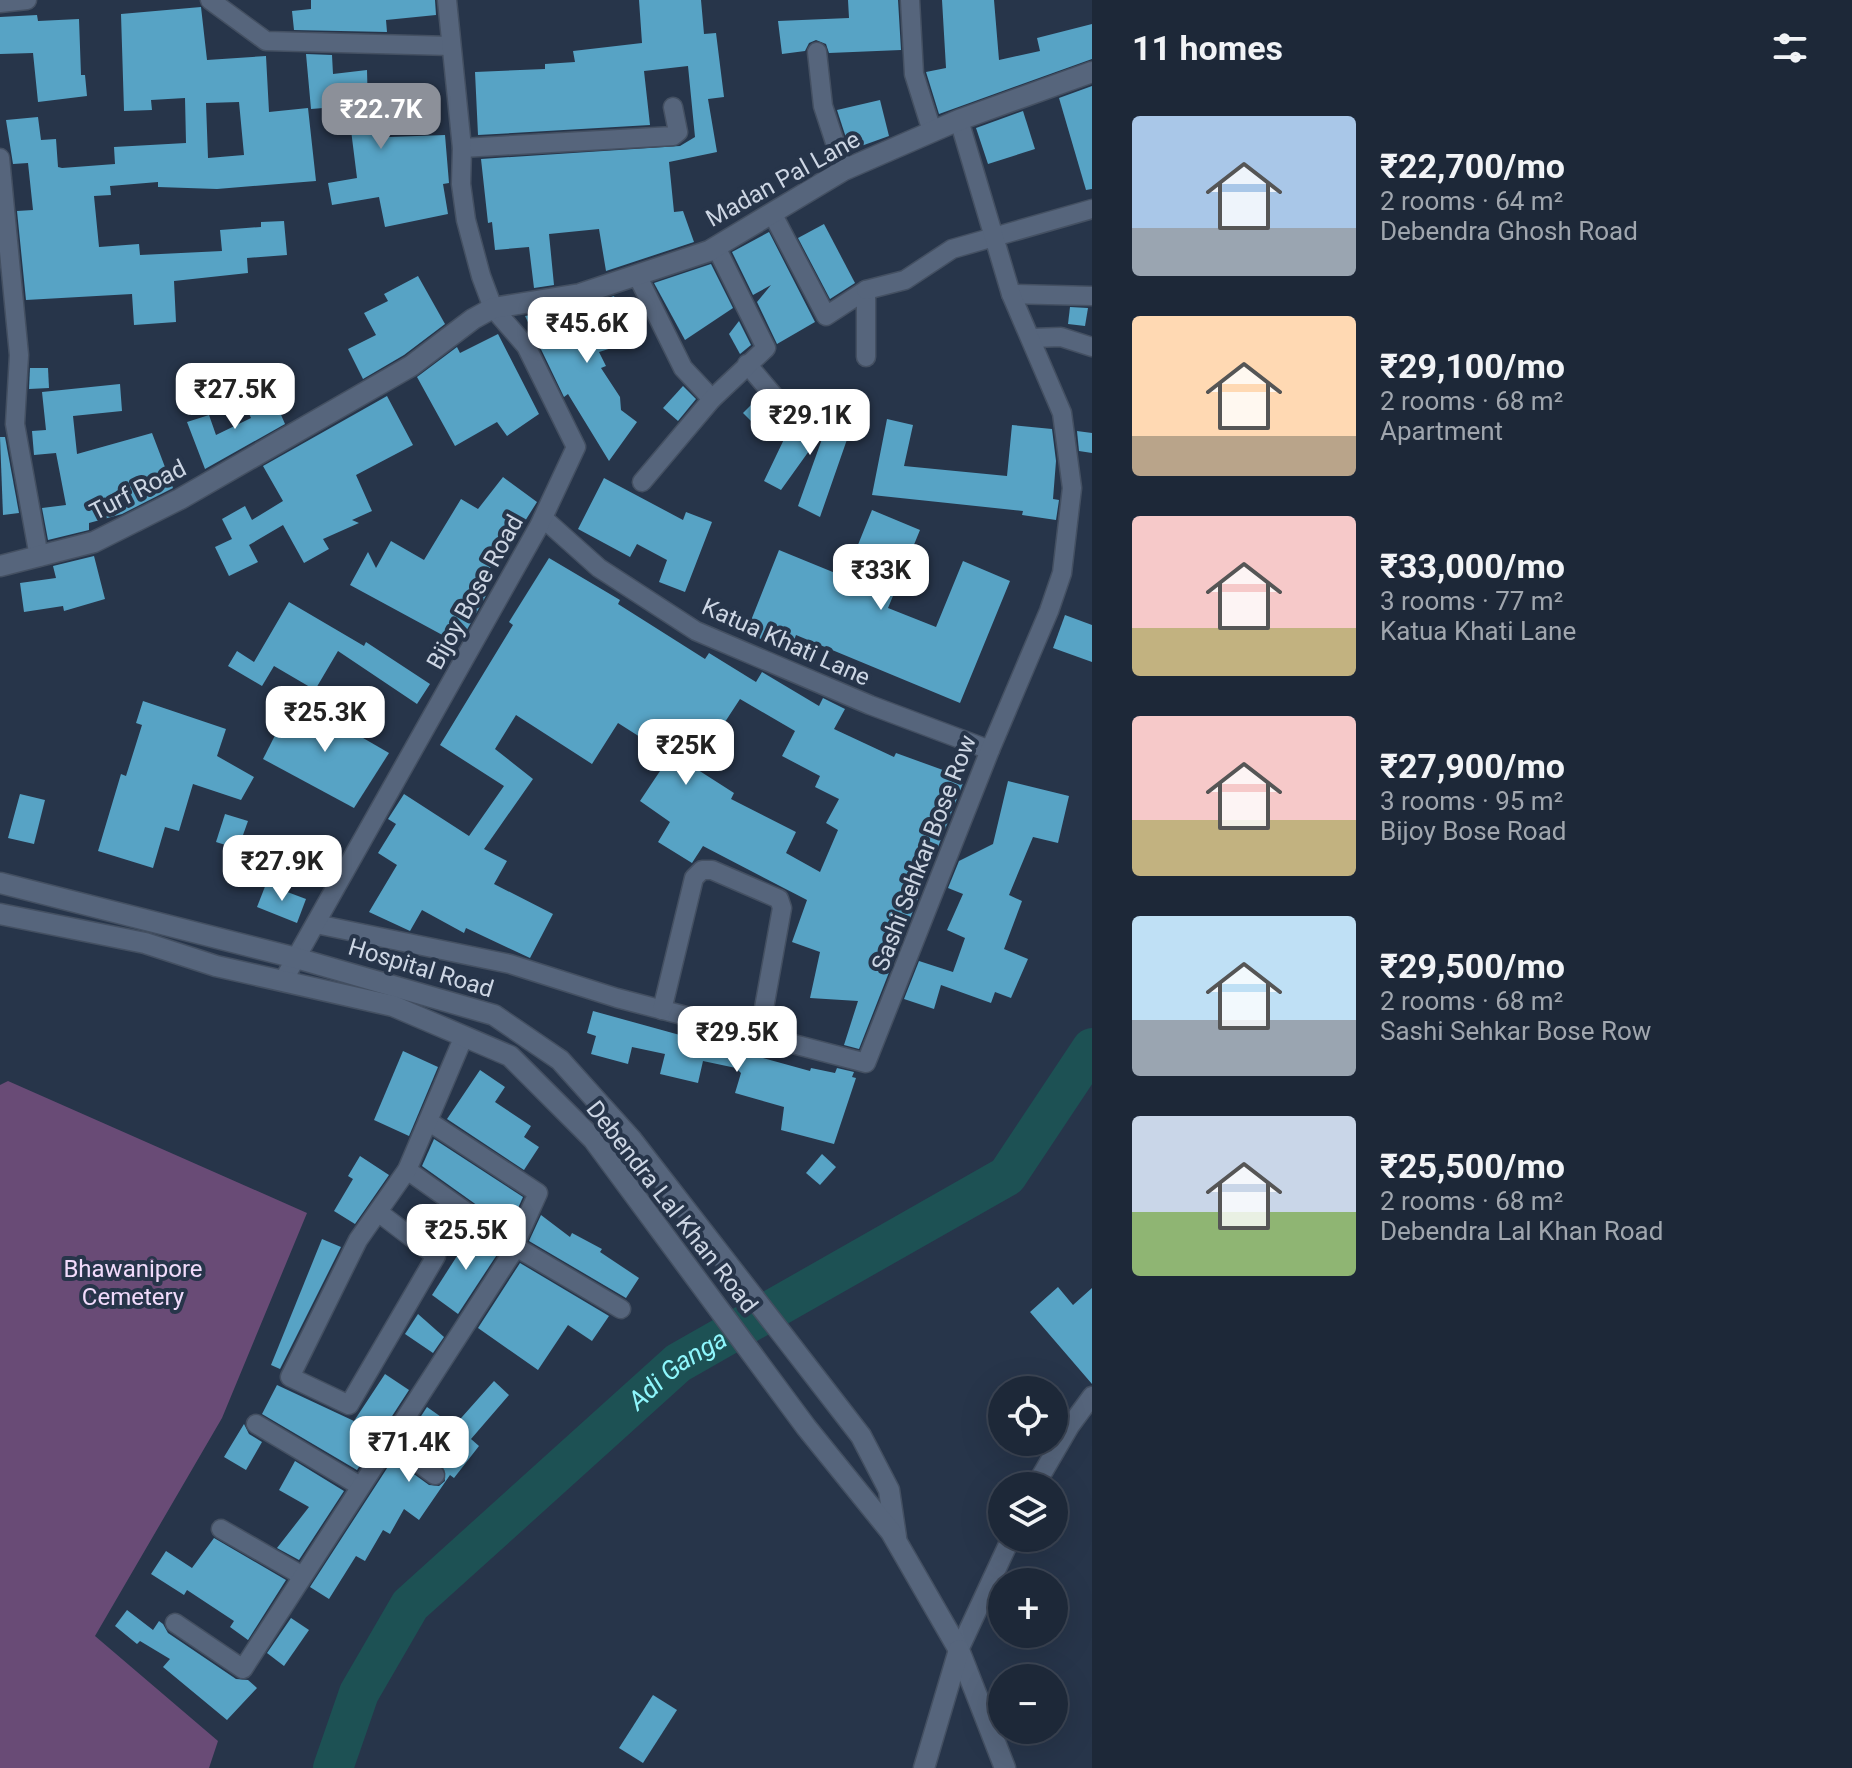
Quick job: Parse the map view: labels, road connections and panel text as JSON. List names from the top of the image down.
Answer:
{
  "streets": {
    "main road": [
      "Madan Pal Lane",
      "Turf Road",
      "Hospital Road",
      "Debendra Lal Khan Road"
    ],
    "street": ["Bijoy Bose Road", "Katua Khati Lane", "Sashi Sehkar Bose Row"]
  },
  "crossings": [
    ["Madan Pal Lane", "Turf Road"],
    ["Madan Pal Lane", "Bijoy Bose Road"],
    ["Madan Pal Lane", "Sashi Sehkar Bose Row"],
    ["Turf Road", "Bijoy Bose Road"],
    ["Bijoy Bose Road", "Katua Khati Lane"],
    ["Bijoy Bose Road", "Sashi Sehkar Bose Row"],
    ["Bijoy Bose Road", "Hospital Road"],
    ["Bijoy Bose Road", "Debendra Lal Khan Road"],
    ["Katua Khati Lane", "Sashi Sehkar Bose Row"],
    ["Hospital Road", "Debendra Lal Khan Road"]
  ],
  "water": ["Adi Ganga"],
  "parks": ["Bhawanipore Cemetery"],
  "page": {
    "heading": "11 homes",
    "price": [
      "₹22.7K",
      "₹45.6K",
      "₹27.5K",
      "₹29.1K",
      "₹33K",
      "₹25.3K",
      "₹25K",
      "₹27.9K",
      "₹29.5K",
      "₹25.5K",
      "₹71.4K"
    ],
    "list": [
      {
        "name": "₹22,700/mo",
        "note": "2 rooms · 64 m² · Debendra Ghosh Road"
      },
      {
        "name": "₹29,100/mo",
        "note": "2 rooms · 68 m² · Apartment"
      },
      {
        "name": "₹33,000/mo",
        "note": "3 rooms · 77 m² · Katua Khati Lane"
      },
      {
        "name": "₹27,900/mo",
        "note": "3 rooms · 95 m² · Bijoy Bose Road"
      },
      {
        "name": "₹29,500/mo",
        "note": "2 rooms · 68 m² · Sashi Sehkar Bose Row"
      },
      {
        "name": "₹25,500/mo",
        "note": "2 rooms · 68 m² · Debendra Lal Khan Road"
      }
    ],
    "map_buttons": ["+", "−"]
  }
}
